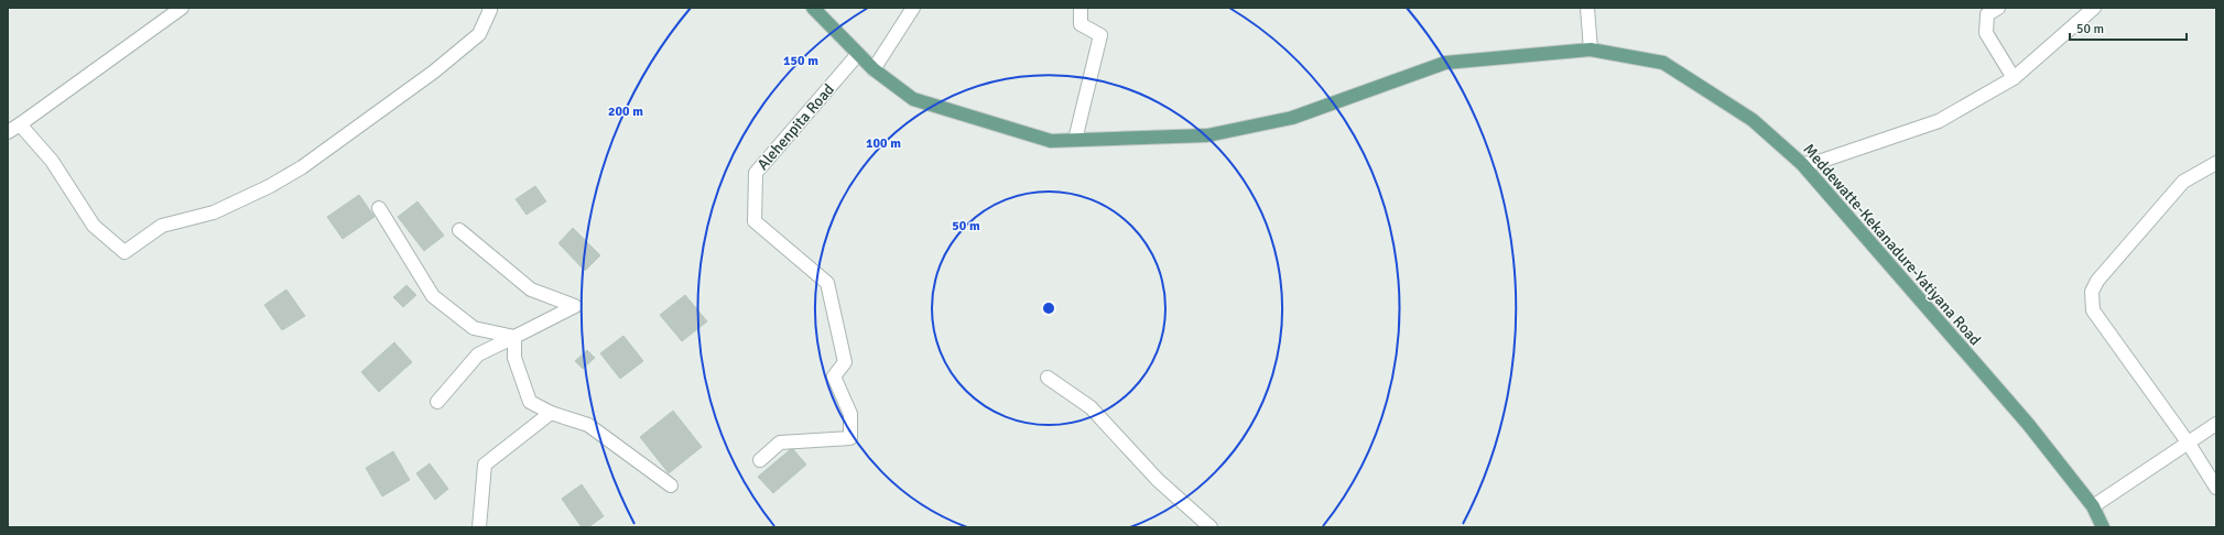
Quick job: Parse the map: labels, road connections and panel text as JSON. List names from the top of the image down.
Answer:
{
  "streets": {
    "main road": ["Meddewatte-Kekanadure-Yatiyana Road"],
    "street": ["Alehenpita Road"]
  },
  "crossings": [
    ["Alehenpita Road", "Meddewatte-Kekanadure-Yatiyana Road"]
  ],
  "scale_bar": "50 m",
  "rings": [
    "150 m",
    "200 m",
    "100 m",
    "50 m"
  ]
}
